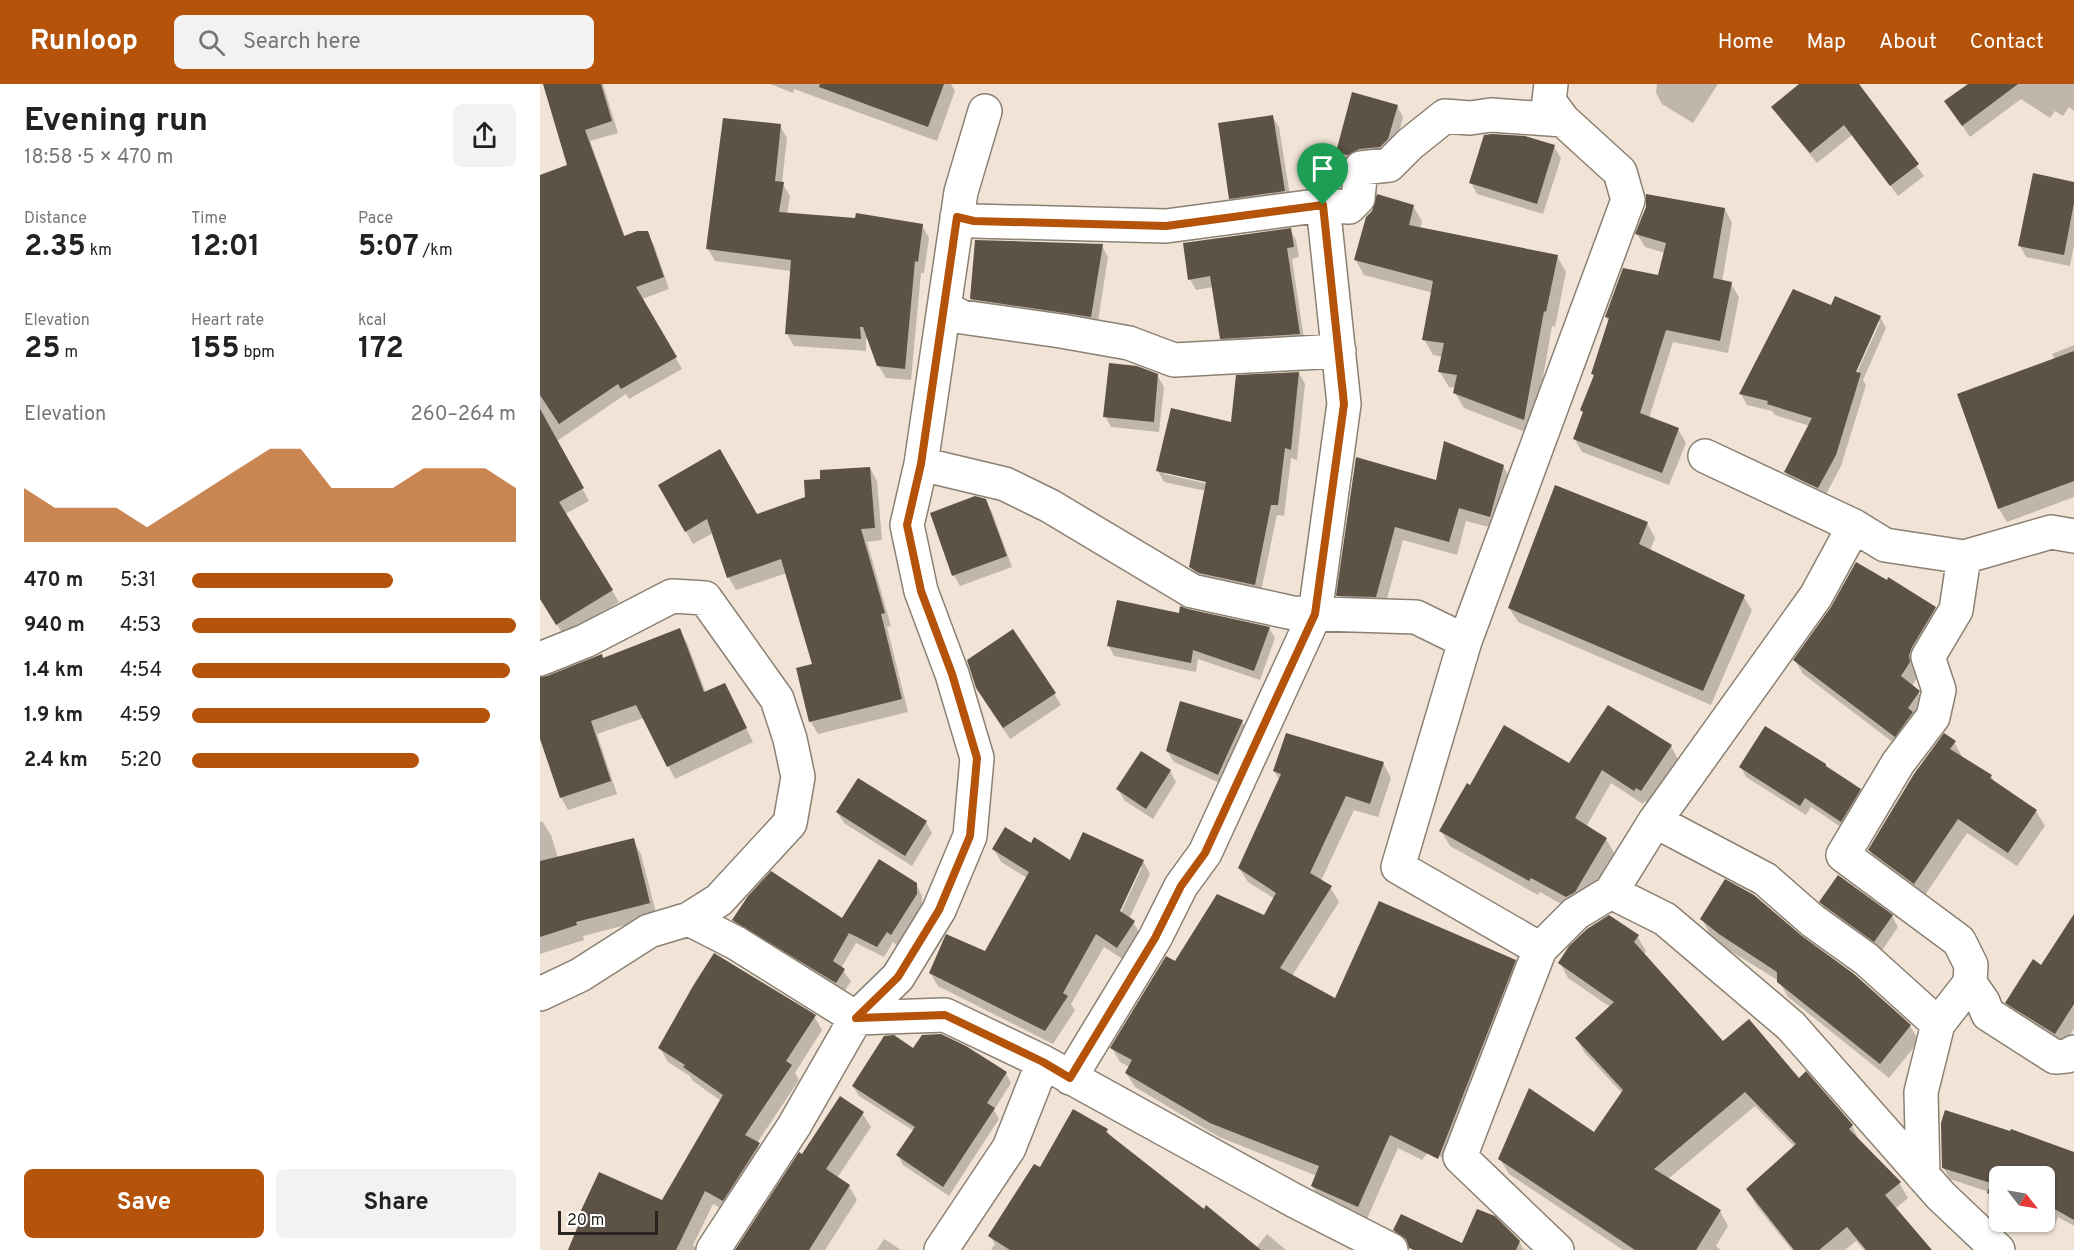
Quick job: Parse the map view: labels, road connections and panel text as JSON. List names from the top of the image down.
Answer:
{
  "scale_bar": "20 m",
  "north": "bottom right",
  "page": {
    "header": "Runloop",
    "search": "Search here",
    "nav": [
      "Home",
      "Map",
      "About",
      "Contact"
    ],
    "heading": ["Evening run", "18:58 · 5 × 470 m"],
    "stats": [
      ["Distance", "2.35 km"],
      ["Time", "12:01"],
      ["Pace", "5:07 /km"],
      ["Elevation", "25 m"],
      ["Heart rate", "155 bpm"],
      ["kcal", "172"]
    ],
    "chart": ["Elevation", "260–264 m"],
    "list": [
      {
        "name": "470 m",
        "note": "5:31"
      },
      {
        "name": "940 m",
        "note": "4:53"
      },
      {
        "name": "1.4 km",
        "note": "4:54"
      },
      {
        "name": "1.9 km",
        "note": "4:59"
      },
      {
        "name": "2.4 km",
        "note": "5:20"
      }
    ],
    "buttons": ["Save", "Share"],
    "scale": "20 m"
  }
}
